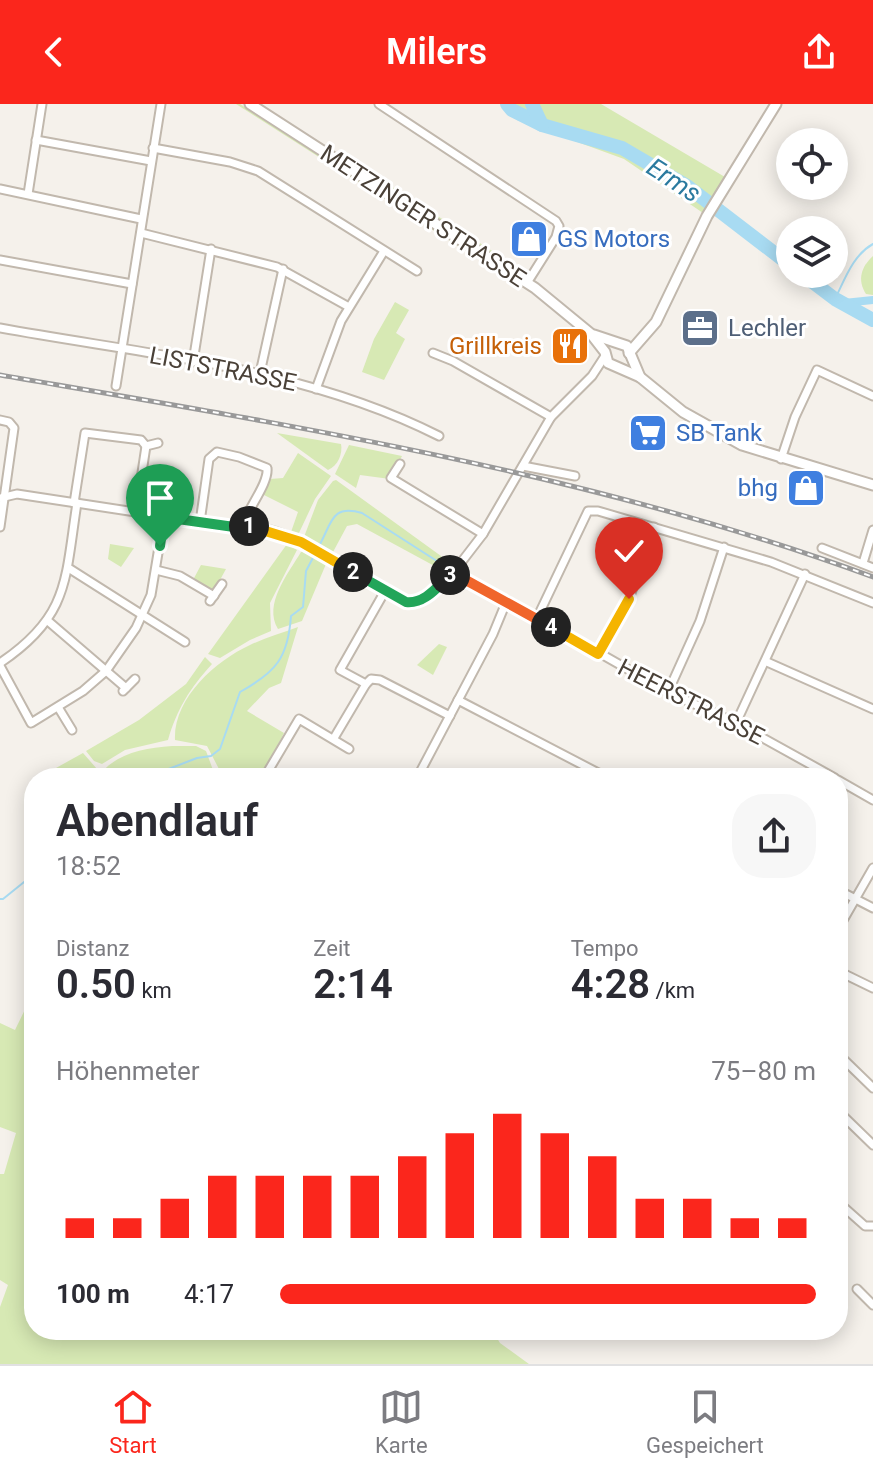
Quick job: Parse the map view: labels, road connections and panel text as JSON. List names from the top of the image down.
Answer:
{
  "streets": {
    "street": ["METZINGER STRASSE", "LISTSTRASSE", "HEERSTRASSE"]
  },
  "water": ["Erms"],
  "places": {
    "shop": ["GS Motors", "bhg"],
    "office": ["Lechler"],
    "restaurant": ["Grillkreis"],
    "supermarket": ["SB Tank"]
  },
  "page": {
    "header": "Milers",
    "pins": [
      "1",
      "2",
      "3",
      "4"
    ],
    "heading": ["Abendlauf", "18:52"],
    "stats": [
      ["Distanz", "0.50 km"],
      ["Zeit", "2:14"],
      ["Tempo", "4:28 /km"]
    ],
    "chart": ["Höhenmeter", "75–80 m"],
    "list": [
      {
        "name": "100 m",
        "note": "4:17"
      }
    ],
    "tabs": ["Start", "Karte", "Gespeichert"]
  }
}
